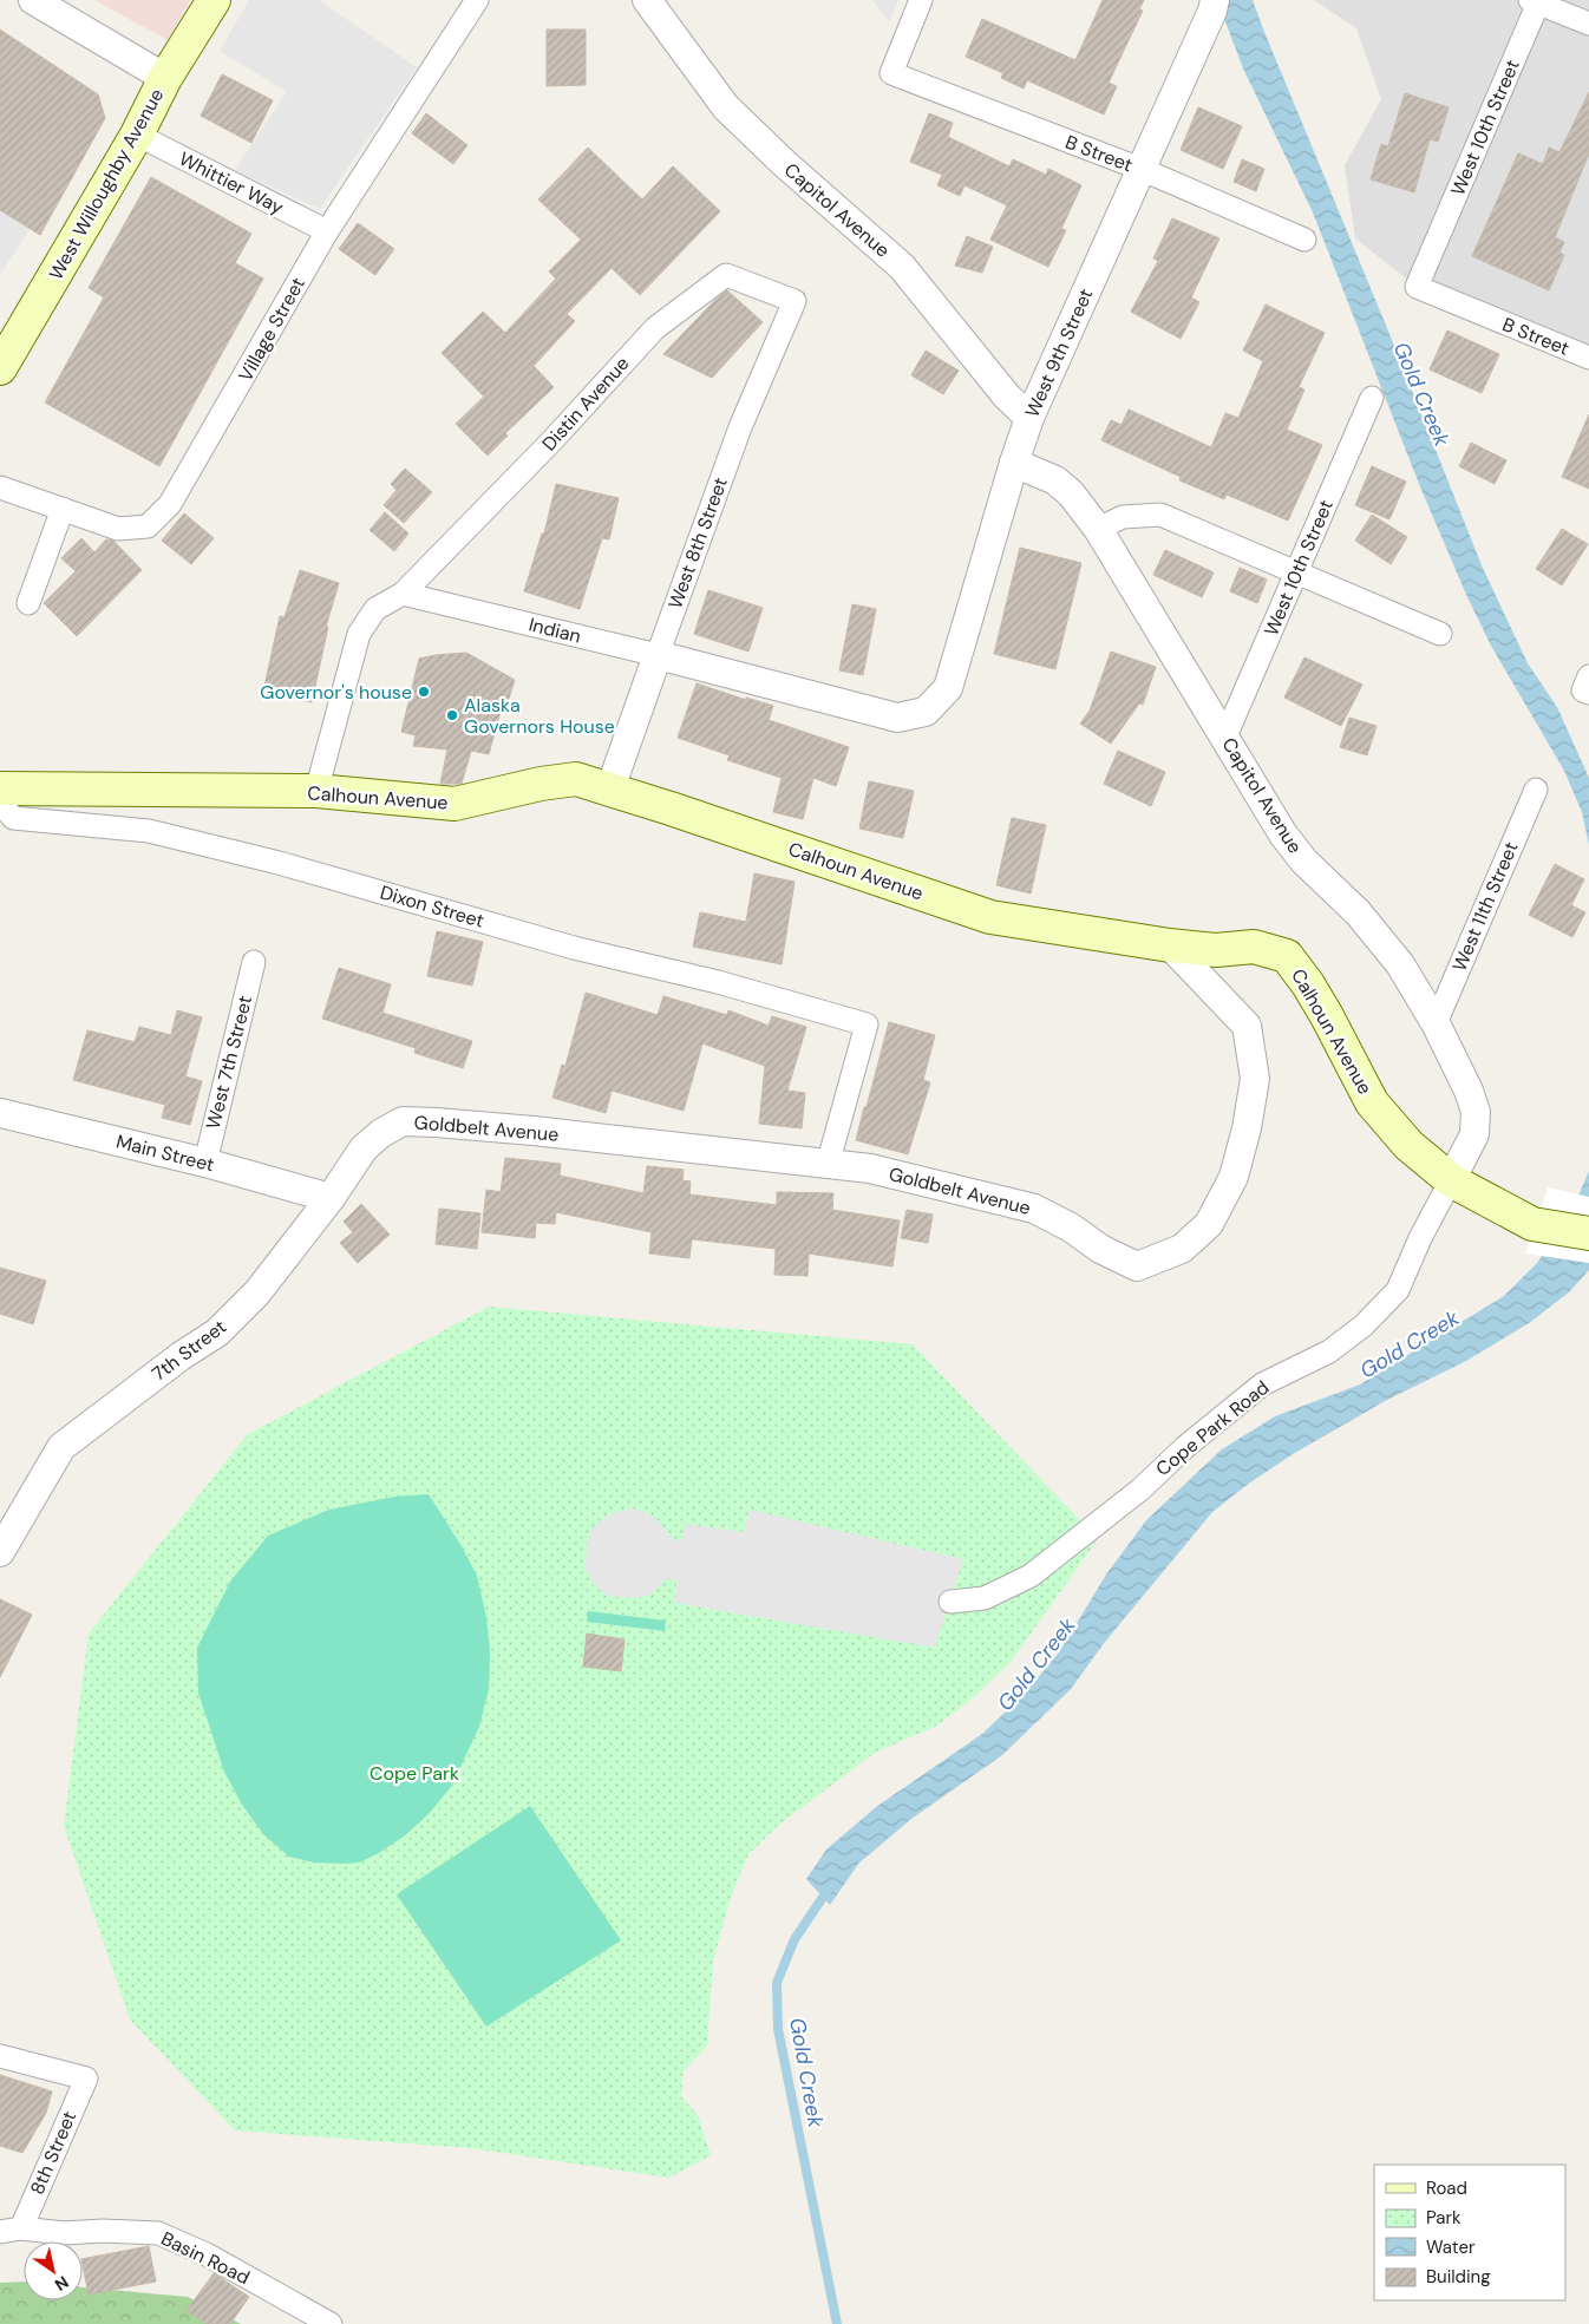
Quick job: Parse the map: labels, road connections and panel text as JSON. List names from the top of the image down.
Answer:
{
  "streets": {
    "main road": ["West Willoughby Avenue", "Calhoun Avenue"],
    "street": [
      "West 10th Street",
      "B Street",
      "Whittier Way",
      "Capitol Avenue",
      "Village Street",
      "West 9th Street",
      "Distin Avenue",
      "West 8th Street",
      "Indian",
      "Dixon Street",
      "West 11th Street",
      "West 7th Street",
      "Goldbelt Avenue",
      "Main Street",
      "7th Street",
      "Cope Park Road",
      "8th Street",
      "Basin Road"
    ]
  },
  "crossings": [
    ["West 10th Street", "B Street"],
    ["West 10th Street", "Capitol Avenue"],
    ["B Street", "West 9th Street"],
    ["Whittier Way", "West Willoughby Avenue"],
    ["Whittier Way", "Village Street"],
    ["Capitol Avenue", "West 9th Street"],
    ["Capitol Avenue", "Calhoun Avenue"],
    ["Capitol Avenue", "West 11th Street"],
    ["Capitol Avenue", "Cope Park Road"],
    ["West 9th Street", "Indian"],
    ["Distin Avenue", "West 8th Street"],
    ["Distin Avenue", "Indian"],
    ["West 8th Street", "Indian"],
    ["West 8th Street", "Calhoun Avenue"],
    ["Calhoun Avenue", "Goldbelt Avenue"],
    ["Calhoun Avenue", "Cope Park Road"],
    ["Dixon Street", "Goldbelt Avenue"],
    ["West 7th Street", "Main Street"],
    ["Goldbelt Avenue", "7th Street"],
    ["Main Street", "7th Street"],
    ["8th Street", "Basin Road"]
  ],
  "water": ["Gold Creek"],
  "parks": ["Cope Park"],
  "places": ["Governor's house", "Alaska Governors House"],
  "legend": [
    "Road",
    "Park",
    "Water",
    "Building"
  ],
  "north": "bottom right"
}
